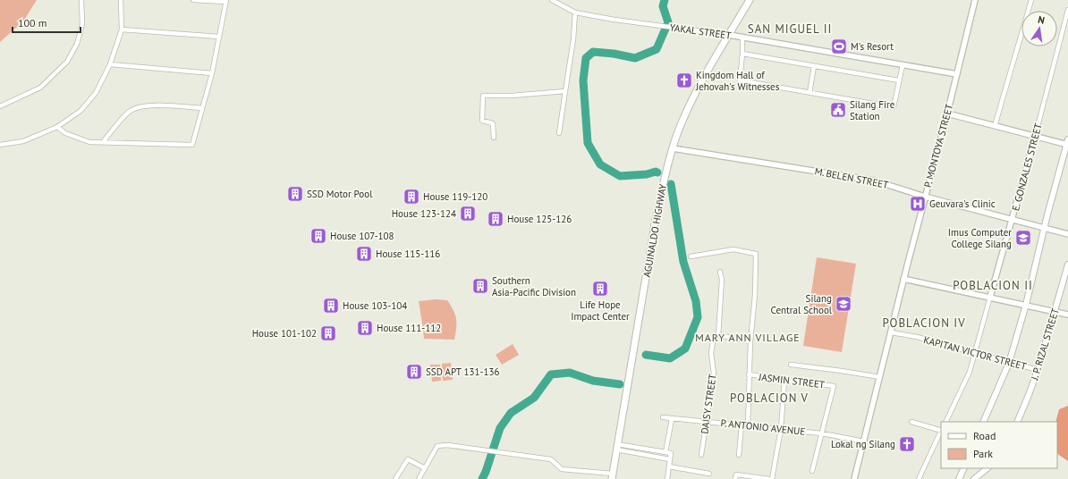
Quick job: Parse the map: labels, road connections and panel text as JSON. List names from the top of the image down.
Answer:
{
  "streets": {
    "main road": ["AGUINALDO HIGHWAY", "J. P. RIZAL STREET"],
    "street": [
      "YAKAL STREET",
      "P. MONTOYA STREET",
      "E. GONZALES STREET",
      "M. BELEN STREET",
      "KAPITAN VICTOR STREET",
      "JASMIN STREET",
      "DAISY STREET",
      "P. ANTONIO AVENUE"
    ]
  },
  "crossings": [
    ["YAKAL STREET", "P. MONTOYA STREET"],
    ["YAKAL STREET", "AGUINALDO HIGHWAY"],
    ["P. MONTOYA STREET", "M. BELEN STREET"],
    ["P. MONTOYA STREET", "KAPITAN VICTOR STREET"],
    ["P. MONTOYA STREET", "P. ANTONIO AVENUE"],
    ["E. GONZALES STREET", "M. BELEN STREET"],
    ["E. GONZALES STREET", "KAPITAN VICTOR STREET"],
    ["M. BELEN STREET", "AGUINALDO HIGHWAY"],
    ["J. P. RIZAL STREET", "KAPITAN VICTOR STREET"],
    ["JASMIN STREET", "P. ANTONIO AVENUE"],
    ["DAISY STREET", "P. ANTONIO AVENUE"]
  ],
  "districts": [
    "SAN MIGUEL II",
    "POBLACION II",
    "POBLACION IV",
    "MARY ANN VILLAGE",
    "POBLACION V"
  ],
  "places": {
    "sports": ["M's Resort"],
    "church": ["Kingdom Hall of Jehovah's Witnesses", "Lokal ng Silang"],
    "public building": ["Silang Fire Station"],
    "building": [
      "SSD Motor Pool",
      "House 119-120",
      "House 123-124",
      "House 125-126",
      "House 107-108",
      "House 115-116",
      "Southern Asia-Pacific Division",
      "Life Hope Impact Center",
      "House 103-104",
      "House 111-112",
      "House 101-102",
      "SSD APT 131-136"
    ],
    "hospital": ["Geuvara's Clinic"],
    "school or university": ["Imus Computer College Silang", "Silang Central School"]
  },
  "legend": ["Road", "Park"],
  "scale_bar": "100 m",
  "north": "top"
}
